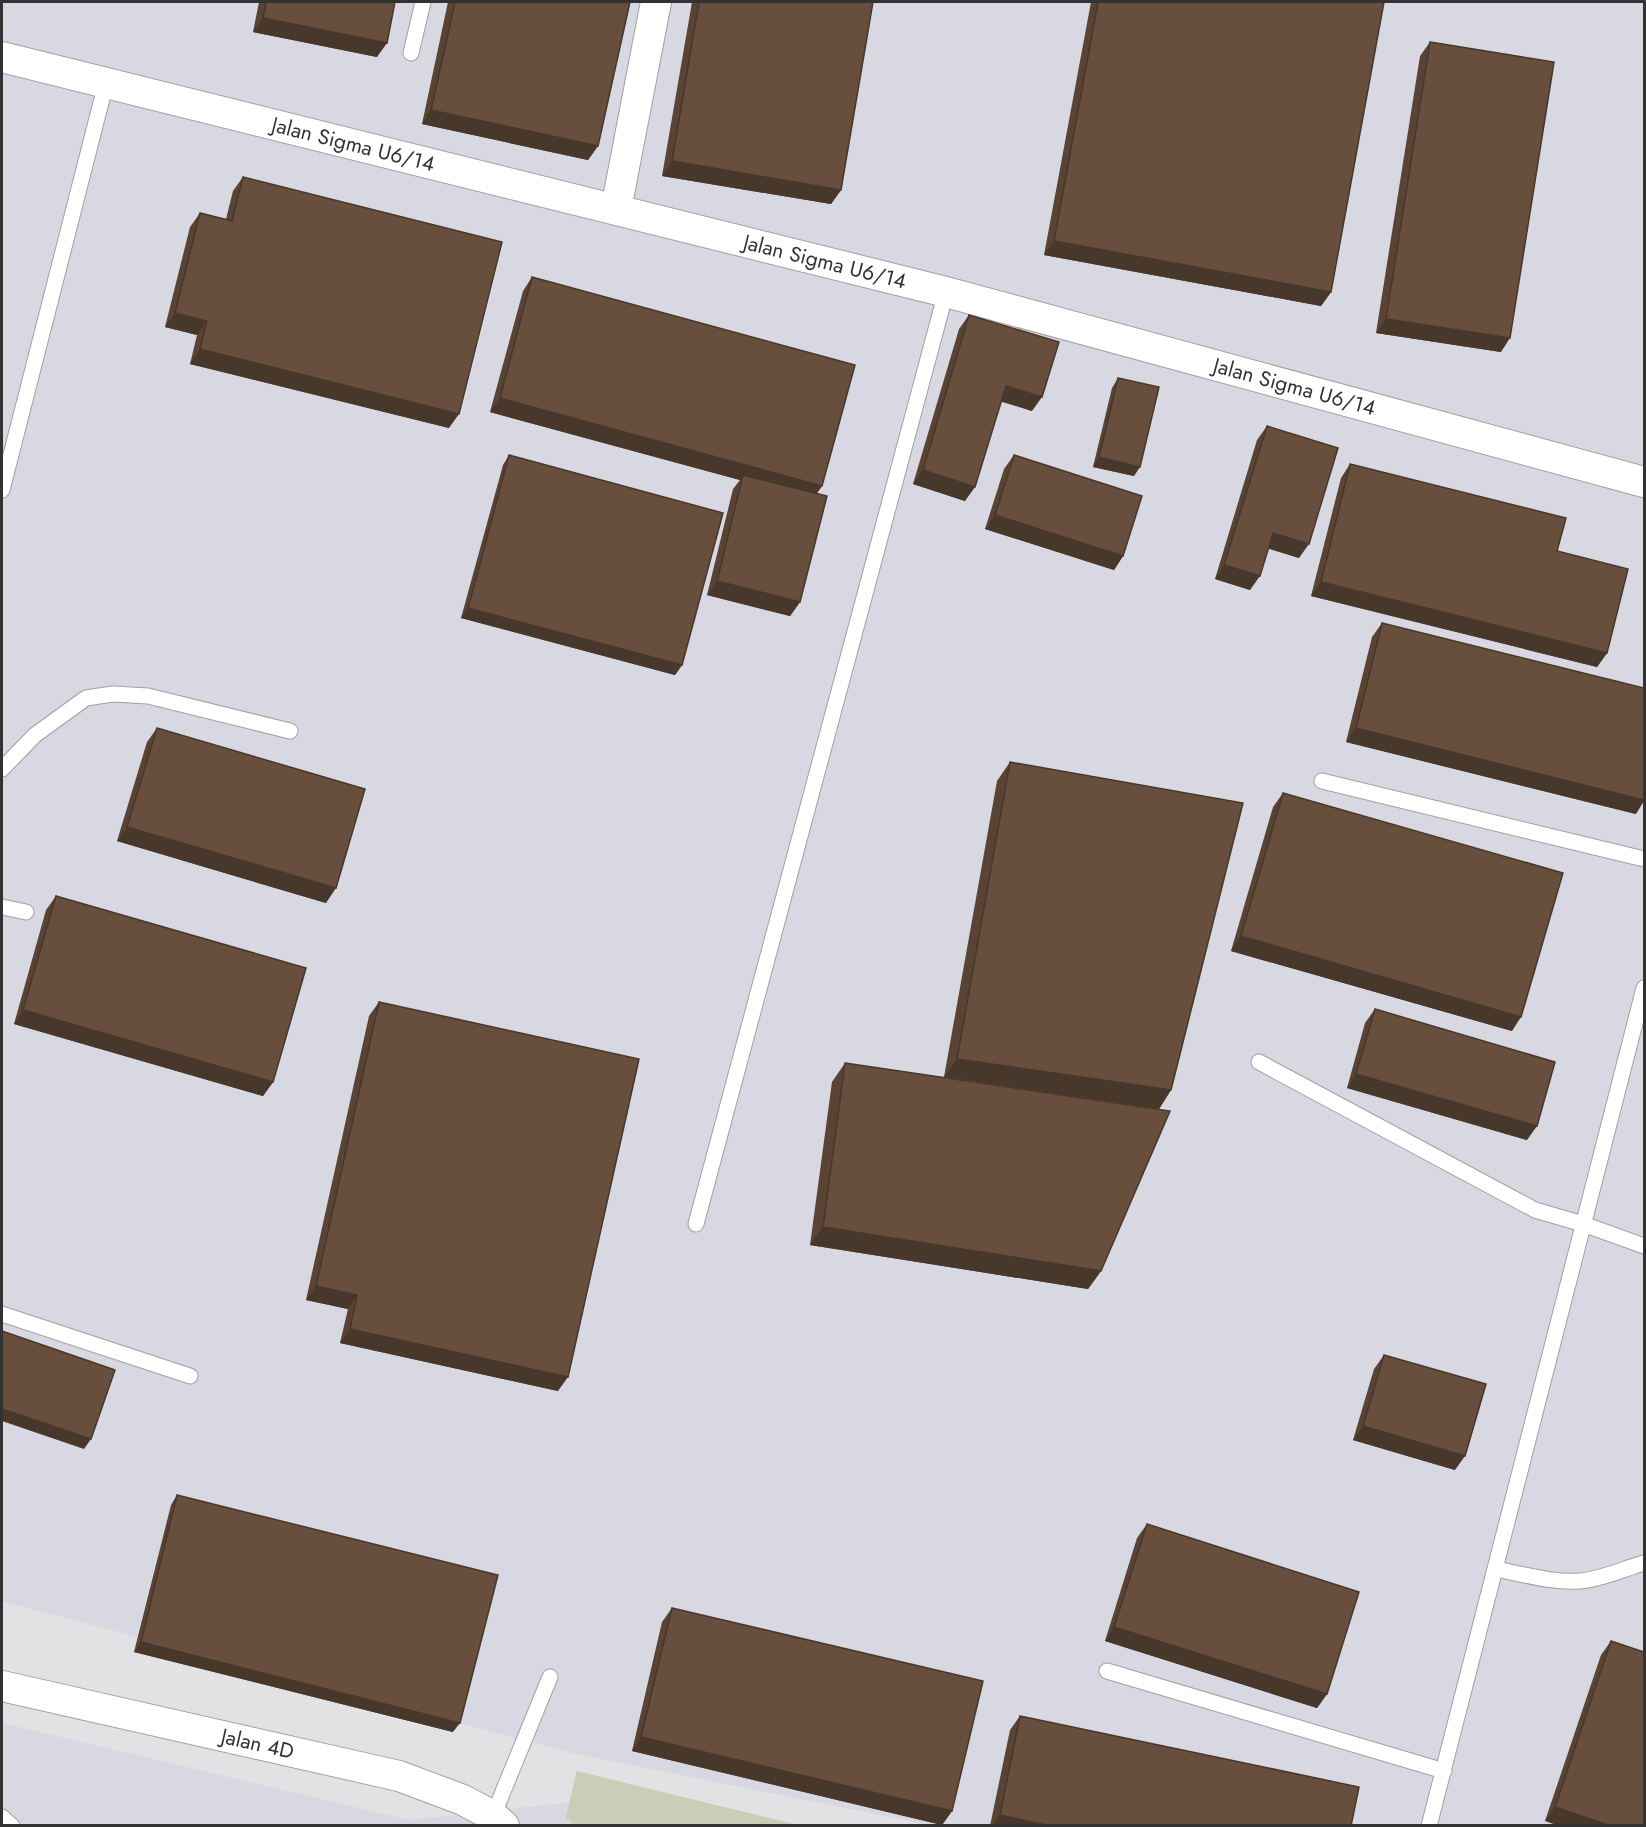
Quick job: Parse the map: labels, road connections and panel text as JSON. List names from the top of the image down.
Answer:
{
  "streets": {
    "street": ["Jalan Sigma U6/14", "Jalan 4D"]
  }
}
